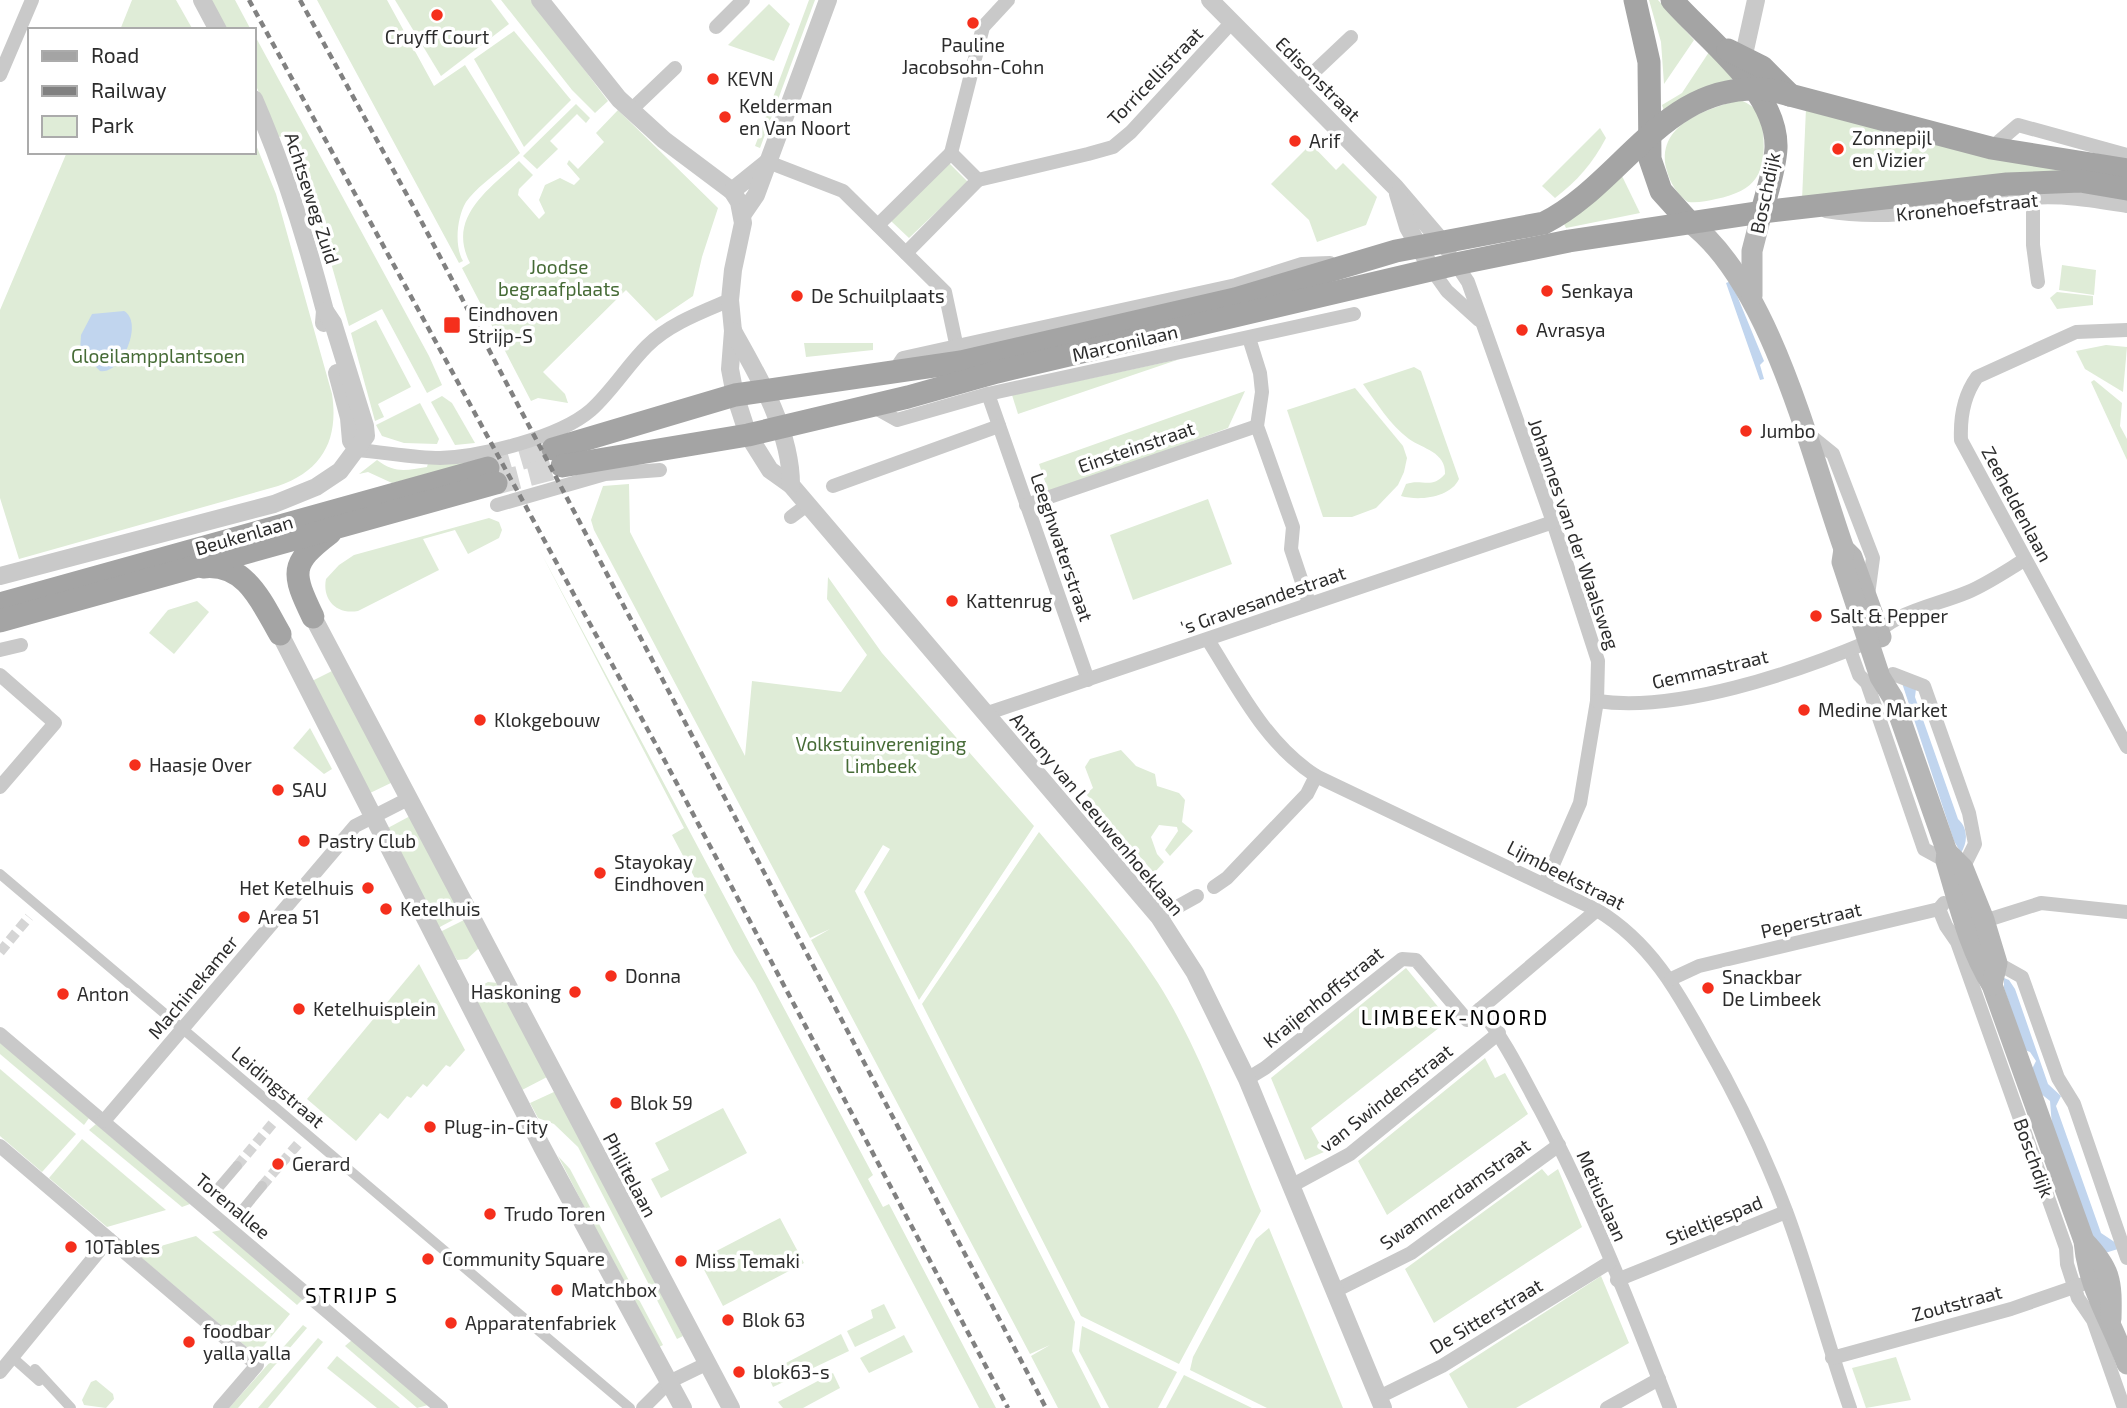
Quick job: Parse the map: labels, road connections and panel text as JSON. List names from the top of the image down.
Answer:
{
  "streets": {
    "main road": [
      "Boschdijk",
      "Kronehoefstraat",
      "Marconilaan",
      "Beukenlaan"
    ],
    "street": [
      "Torricellistraat",
      "Edisonstraat",
      "Achtseweg Zuid",
      "Einsteinstraat",
      "Zeeheldenlaan",
      "Johannes van der Waalsweg",
      "Leeghwaterstraat",
      "'s Gravesandestraat",
      "Gemmastraat",
      "Antony van Leeuwenhoeklaan",
      "Lijmbeekstraat",
      "Peperstraat",
      "Machinekamer",
      "Kraijenhoffstraat",
      "Leidingstraat",
      "van Swindenstraat",
      "Philitelaan",
      "Swammerdamstraat",
      "Metiuslaan",
      "Torenallee",
      "Stieltjespad",
      "Zoutstraat",
      "De Sitterstraat"
    ]
  },
  "crossings": [
    ["Torricellistraat", "Edisonstraat"],
    ["Edisonstraat", "Marconilaan"],
    ["Edisonstraat", "Johannes van der Waalsweg"],
    ["Boschdijk", "Kronehoefstraat"],
    ["Boschdijk", "Marconilaan"],
    ["Boschdijk", "Gemmastraat"],
    ["Boschdijk", "Peperstraat"],
    ["Boschdijk", "Zoutstraat"],
    ["Achtseweg Zuid", "Beukenlaan"],
    ["Kronehoefstraat", "Marconilaan"],
    ["Marconilaan", "Johannes van der Waalsweg"],
    ["Marconilaan", "Beukenlaan"],
    ["Marconilaan", "Antony van Leeuwenhoeklaan"],
    ["Einsteinstraat", "Leeghwaterstraat"],
    ["Zeeheldenlaan", "Gemmastraat"],
    ["Johannes van der Waalsweg", "'s Gravesandestraat"],
    ["Johannes van der Waalsweg", "Gemmastraat"],
    ["Johannes van der Waalsweg", "Lijmbeekstraat"],
    ["Leeghwaterstraat", "'s Gravesandestraat"],
    ["'s Gravesandestraat", "Antony van Leeuwenhoeklaan"],
    ["'s Gravesandestraat", "Lijmbeekstraat"],
    ["Antony van Leeuwenhoeklaan", "Kraijenhoffstraat"],
    ["Antony van Leeuwenhoeklaan", "van Swindenstraat"],
    ["Antony van Leeuwenhoeklaan", "Swammerdamstraat"],
    ["Antony van Leeuwenhoeklaan", "De Sitterstraat"],
    ["Lijmbeekstraat", "Peperstraat"],
    ["Lijmbeekstraat", "Stieltjespad"],
    ["Lijmbeekstraat", "Zoutstraat"],
    ["Machinekamer", "Leidingstraat"],
    ["Machinekamer", "Philitelaan"],
    ["Machinekamer", "Torenallee"],
    ["Kraijenhoffstraat", "Metiuslaan"],
    ["van Swindenstraat", "Metiuslaan"],
    ["Swammerdamstraat", "Metiuslaan"],
    ["Metiuslaan", "Stieltjespad"],
    ["Metiuslaan", "De Sitterstraat"]
  ],
  "districts": ["LIMBEEK-NOORD", "STRIJP S"],
  "parks": ["Joodse begraafplaats", "Gloeilampplantsoen", "Volkstuinvereniging Limbeek"],
  "places": {
    "other": [
      "Cruyff Court",
      "Pauline Jacobsohn-Cohn",
      "KEVN",
      "Kelderman en Van Noort",
      "Arif",
      "Zonnepijl en Vizier",
      "Senkaya",
      "De Schuilplaats",
      "Avrasya",
      "Jumbo",
      "Kattenrug",
      "Salt & Pepper",
      "Medine Market",
      "Klokgebouw",
      "Haasje Over",
      "SAU",
      "Pastry Club",
      "Stayokay Eindhoven",
      "Het Ketelhuis",
      "Ketelhuis",
      "Area 51",
      "Donna",
      "Snackbar De Limbeek",
      "Haskoning",
      "Anton",
      "Ketelhuisplein",
      "Blok 59",
      "Plug-in-City",
      "Gerard",
      "Trudo Toren",
      "10Tables",
      "Community Square",
      "Miss Temaki",
      "Matchbox",
      "Blok 63",
      "Apparatenfabriek",
      "foodbar yalla yalla",
      "blok63-s"
    ],
    "transit": ["Eindhoven Strijp-S"]
  },
  "legend": ["Road", "Railway", "Park"]
}
